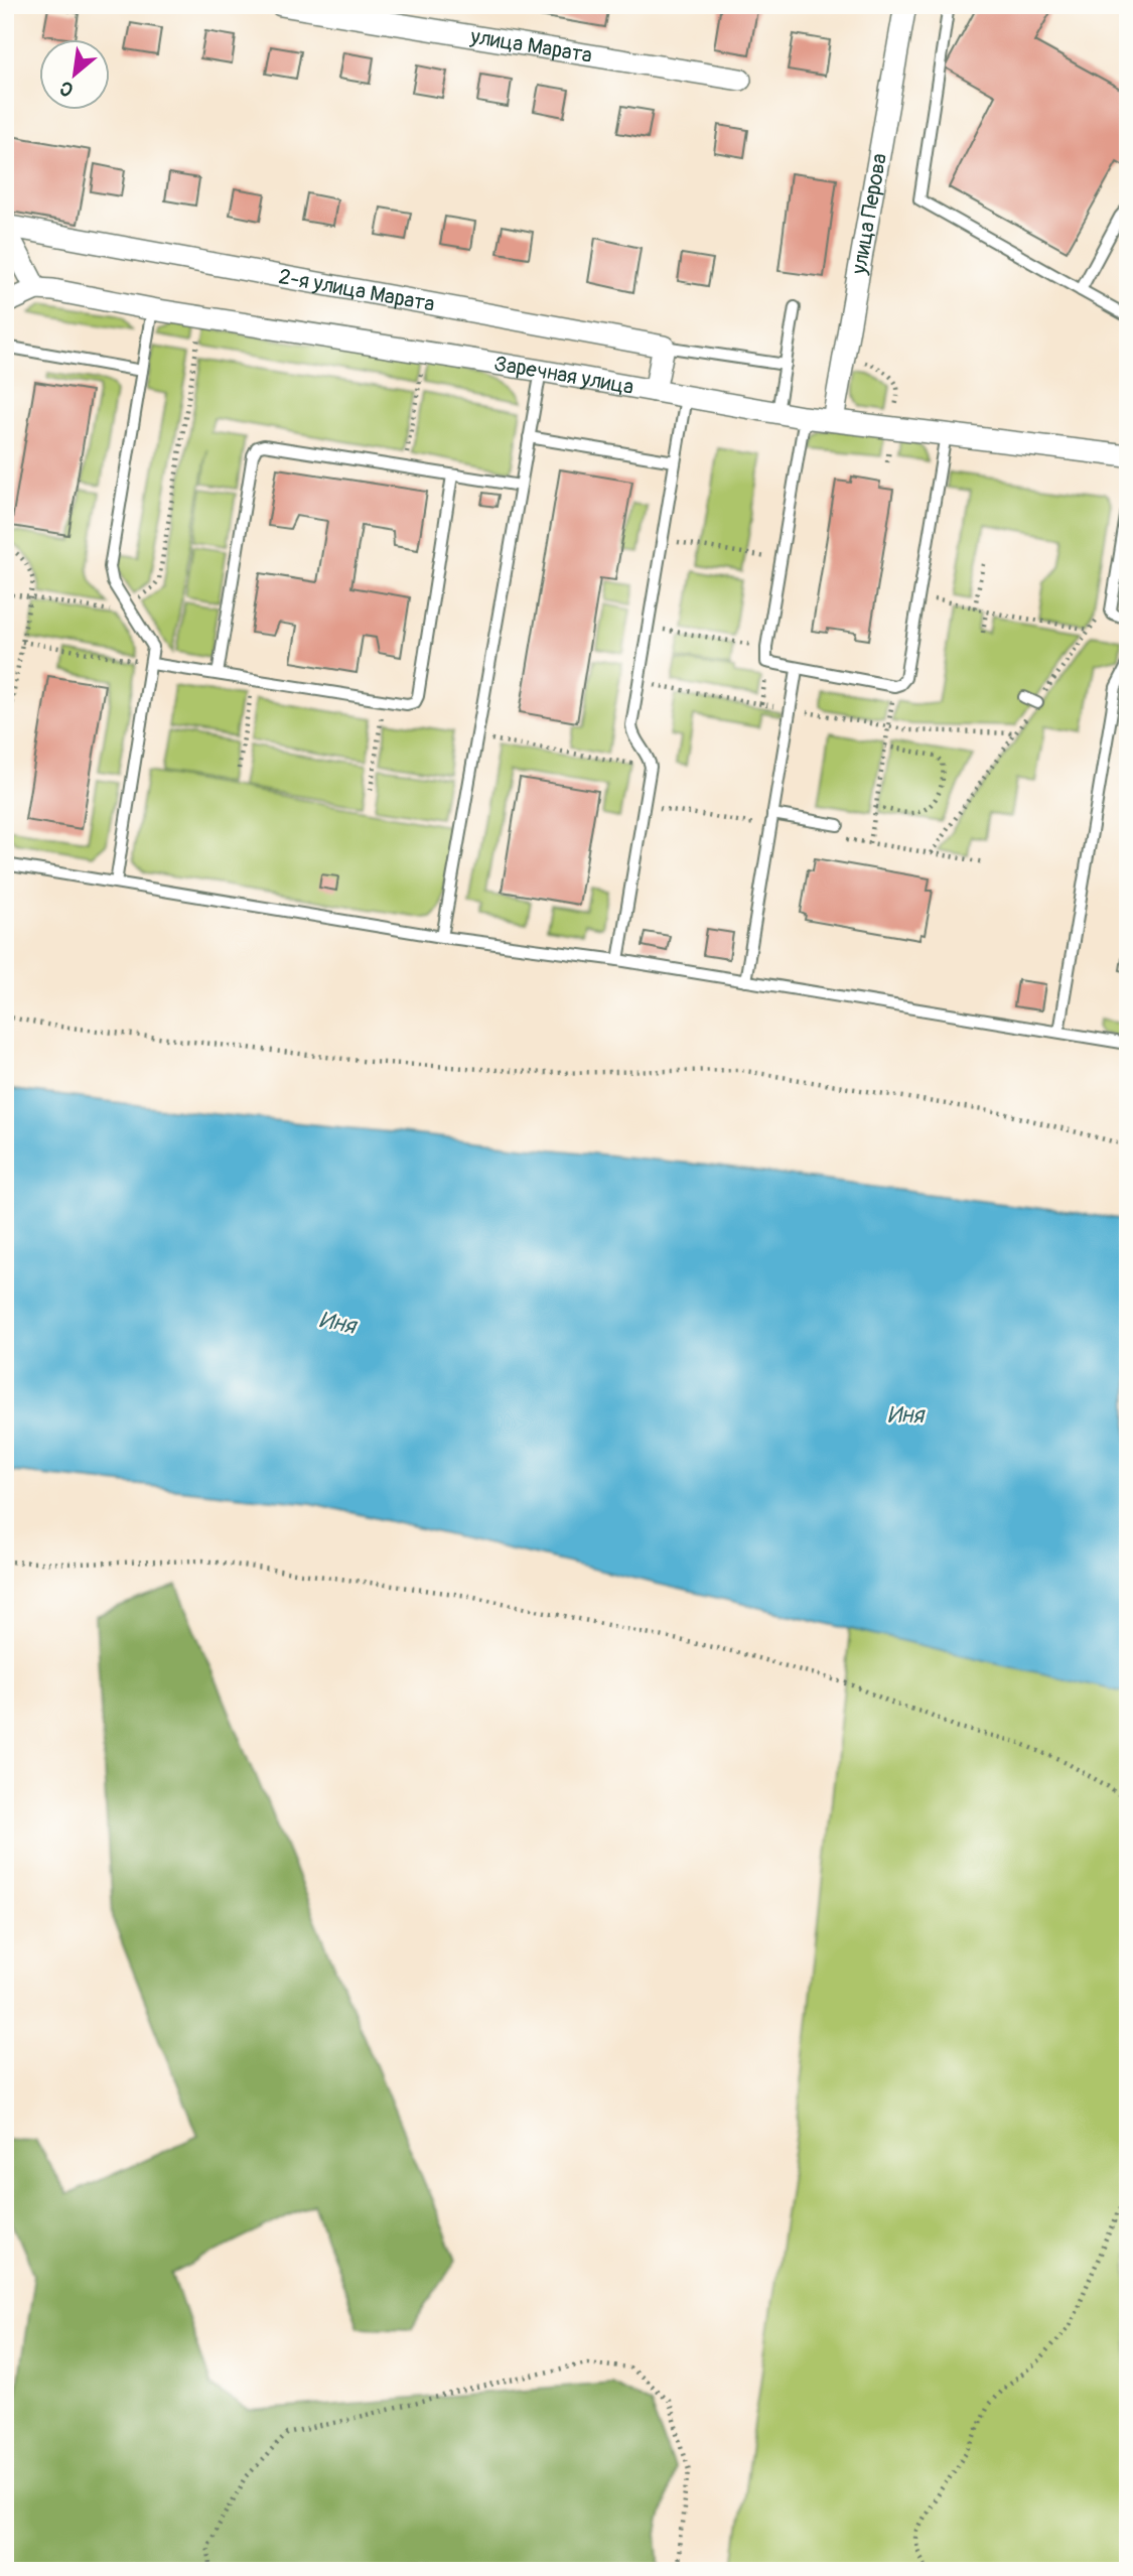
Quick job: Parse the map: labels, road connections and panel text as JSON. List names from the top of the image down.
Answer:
{
  "streets": {
    "street": [
      "улица Марата",
      "улица Перова",
      "2-я улица Марата",
      "Заречная улица"
    ]
  },
  "crossings": [
    ["улица Перова", "Заречная улица"]
  ],
  "water": ["Иня"],
  "north": "bottom left"
}
